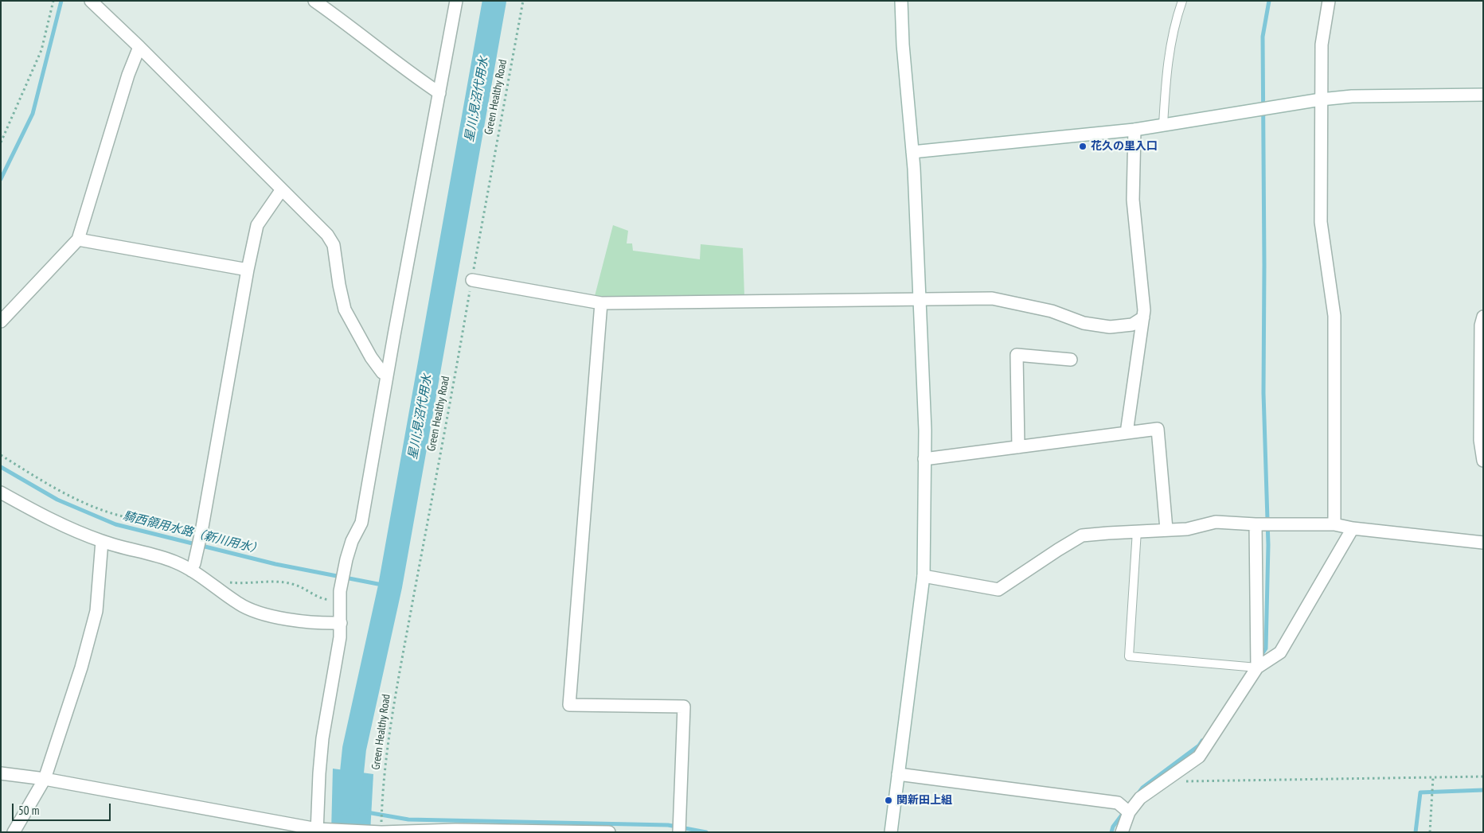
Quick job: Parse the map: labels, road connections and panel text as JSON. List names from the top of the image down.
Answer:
{
  "streets": {
    "path": ["Green Healthy Road"]
  },
  "water": ["星川;見沼代用水", "騎西領用水路（新川用水）"],
  "places": ["花久の里入口", "関新田上組"],
  "scale_bar": "50 m"
}
